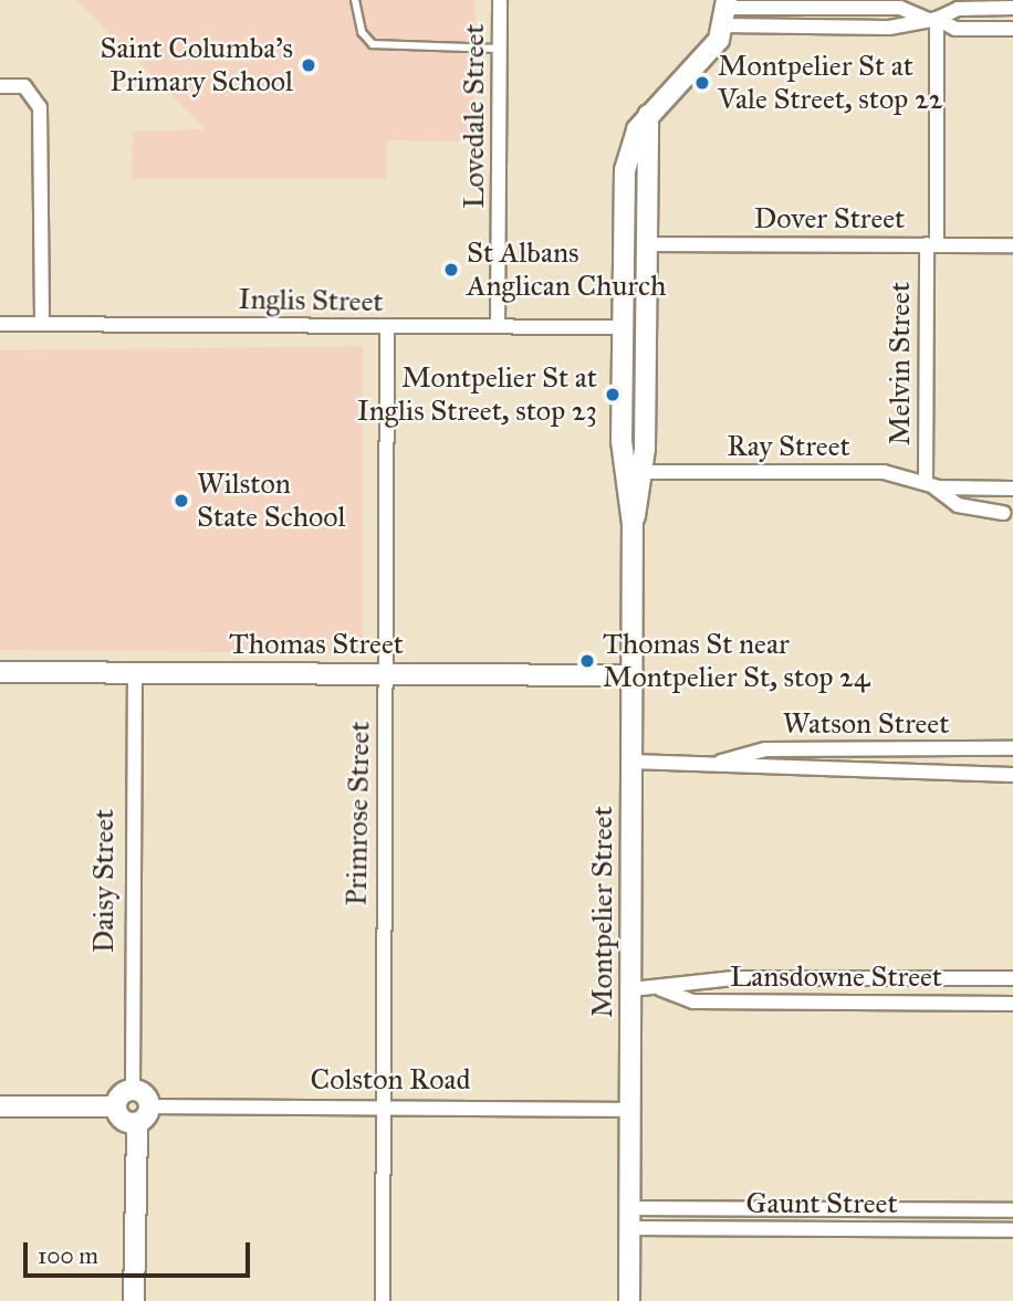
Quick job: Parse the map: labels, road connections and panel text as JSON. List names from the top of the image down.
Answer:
{
  "streets": {
    "street": [
      "Lovedale Street",
      "Dover Street",
      "Inglis Street",
      "Melvin Street",
      "Ray Street",
      "Thomas Street",
      "Watson Street",
      "Primrose Street",
      "Daisy Street",
      "Montpelier Street",
      "Lansdowne Street",
      "Colston Road",
      "Gaunt Street"
    ]
  },
  "crossings": [
    ["Lovedale Street", "Inglis Street"],
    ["Dover Street", "Melvin Street"],
    ["Dover Street", "Montpelier Street"],
    ["Inglis Street", "Primrose Street"],
    ["Inglis Street", "Montpelier Street"],
    ["Melvin Street", "Ray Street"],
    ["Ray Street", "Montpelier Street"],
    ["Thomas Street", "Primrose Street"],
    ["Thomas Street", "Daisy Street"],
    ["Thomas Street", "Montpelier Street"],
    ["Watson Street", "Montpelier Street"],
    ["Primrose Street", "Colston Road"],
    ["Daisy Street", "Colston Road"],
    ["Montpelier Street", "Lansdowne Street"],
    ["Montpelier Street", "Colston Road"],
    ["Montpelier Street", "Gaunt Street"]
  ],
  "places": [
    "Saint Columba's Primary School",
    "Montpelier St at Vale Street, stop 22",
    "St Albans Anglican Church",
    "Montpelier St at Inglis Street, stop 23",
    "Wilston State School",
    "Thomas St near Montpelier St, stop 24"
  ],
  "scale_bar": "100 m"
}
